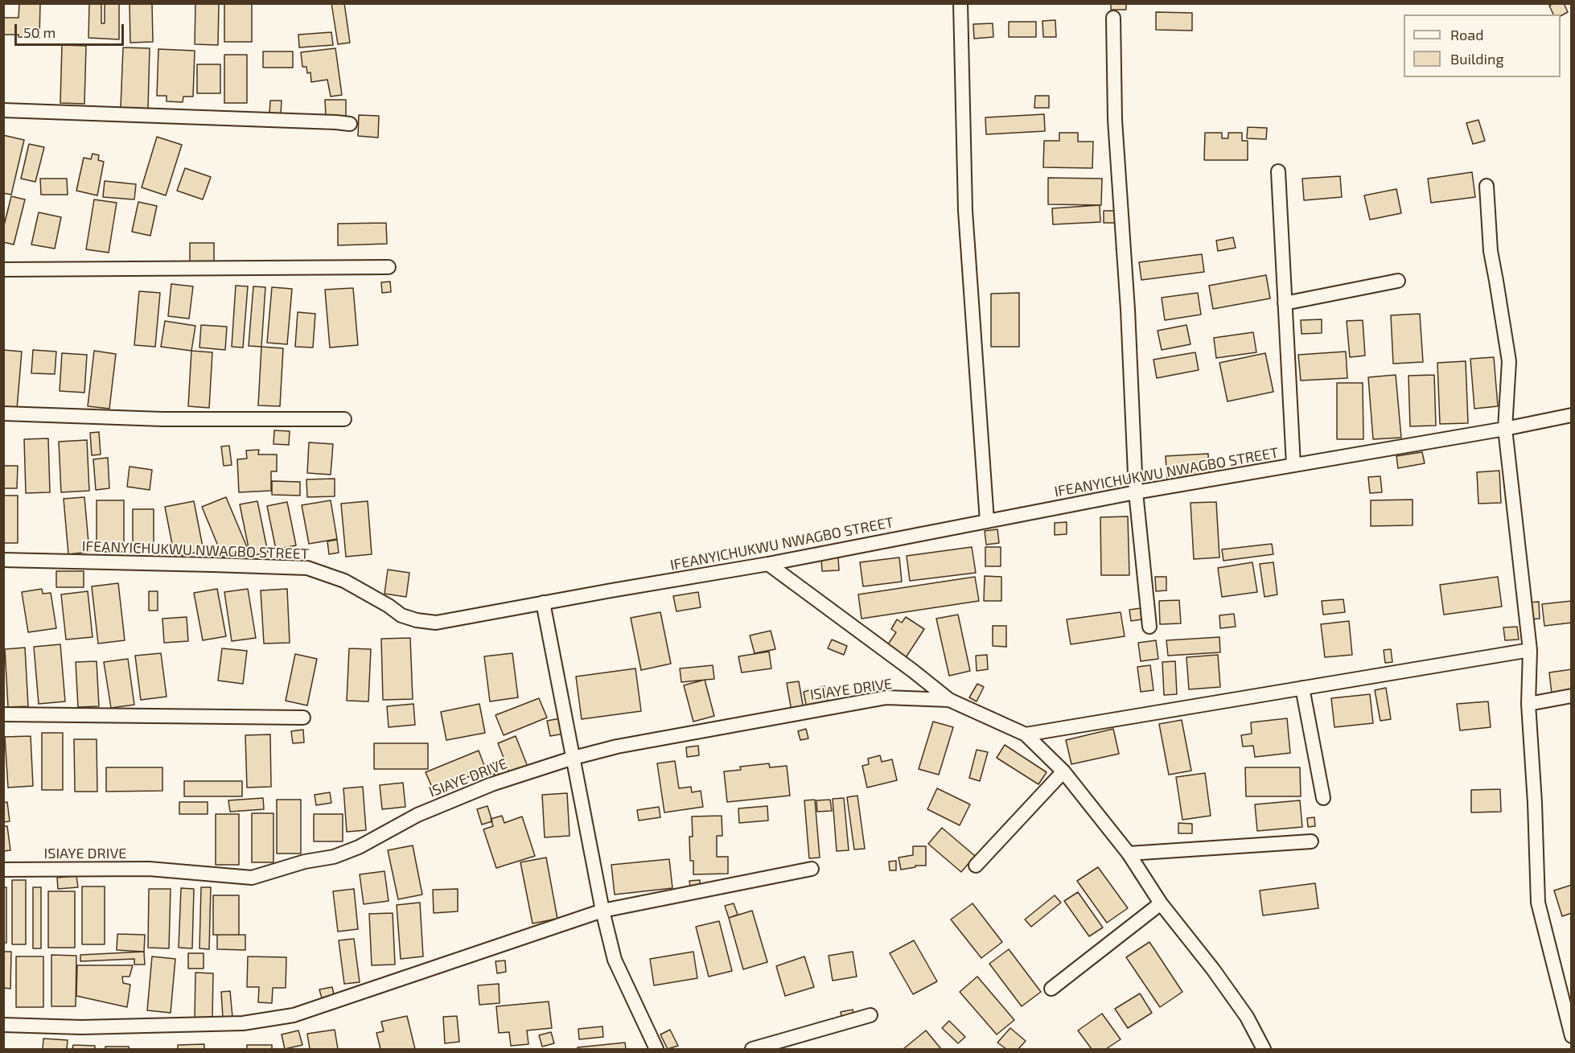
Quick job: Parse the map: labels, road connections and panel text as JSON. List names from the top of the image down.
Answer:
{
  "streets": {
    "street": ["IFEANYICHUKWU NWAGBO STREET", "ISIAYE DRIVE"]
  },
  "legend": ["Road", "Building"],
  "scale_bar": "50 m"
}
